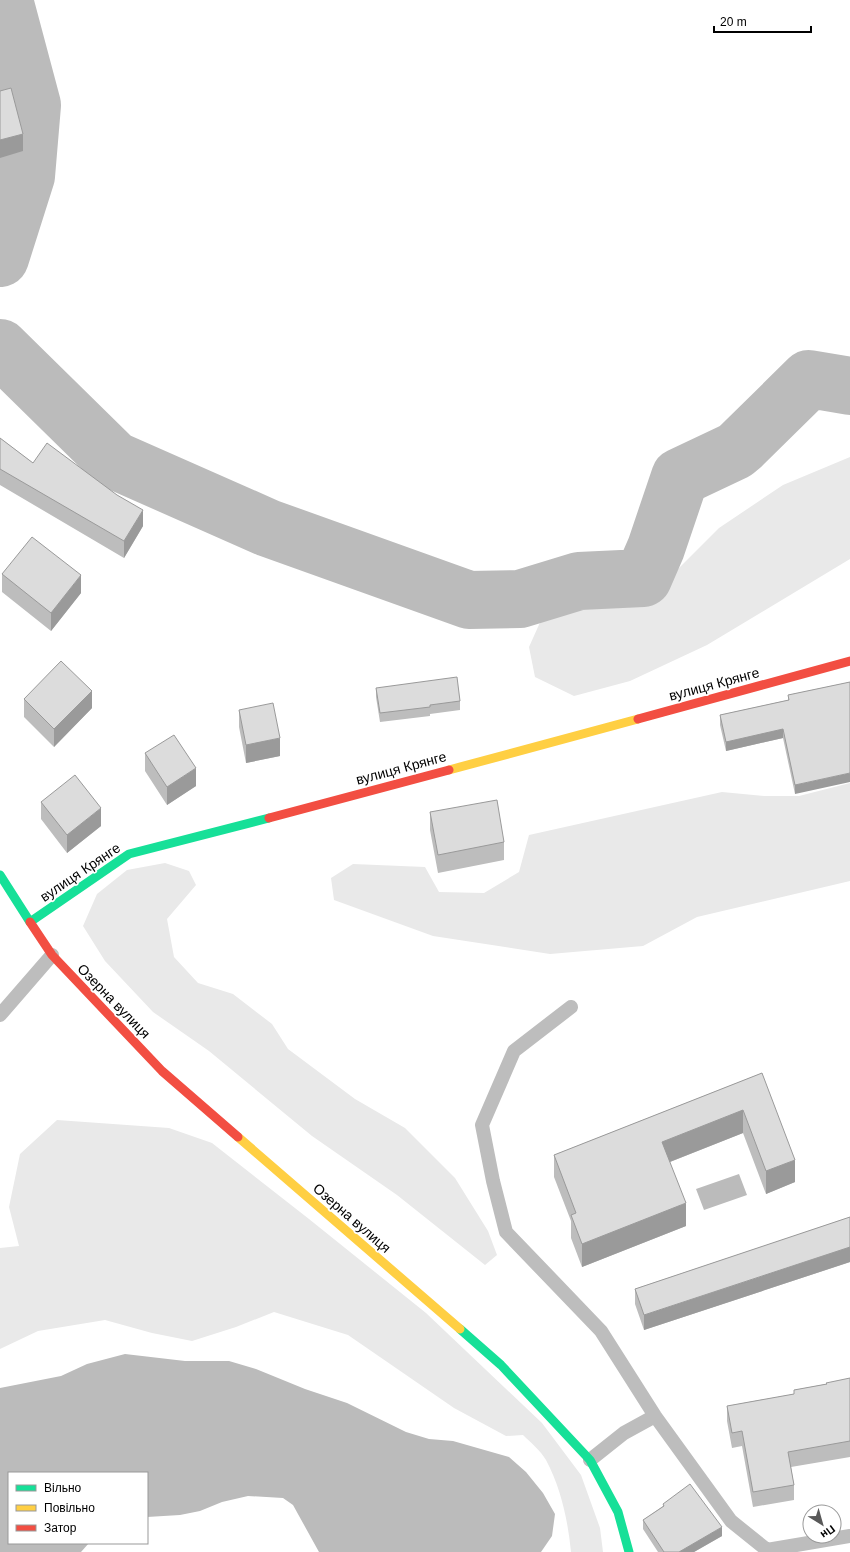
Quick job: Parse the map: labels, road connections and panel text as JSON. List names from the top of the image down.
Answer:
{
  "streets": {
    "street": ["вулиця Крянге", "Озерна вулиця"]
  },
  "crossings": [
    ["вулиця Крянге", "Озерна вулиця"]
  ],
  "legend": ["Вільно", "Повільно", "Затор"],
  "scale_bar": "20 m",
  "north": "bottom right"
}
